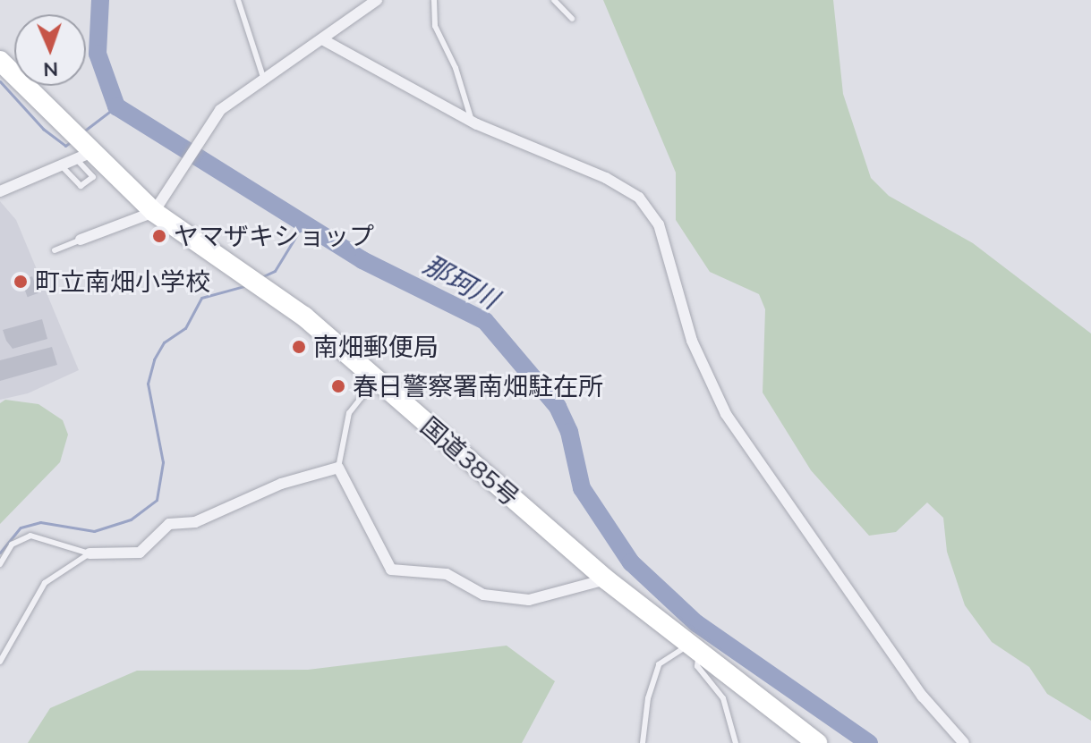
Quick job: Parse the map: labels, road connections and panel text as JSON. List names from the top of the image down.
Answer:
{
  "streets": {
    "highway": ["国道385号"]
  },
  "water": ["那珂川"],
  "places": [
    "ヤマザキショップ",
    "町立南畑小学校",
    "南畑郵便局",
    "春日警察署南畑駐在所"
  ],
  "north": "bottom"
}
